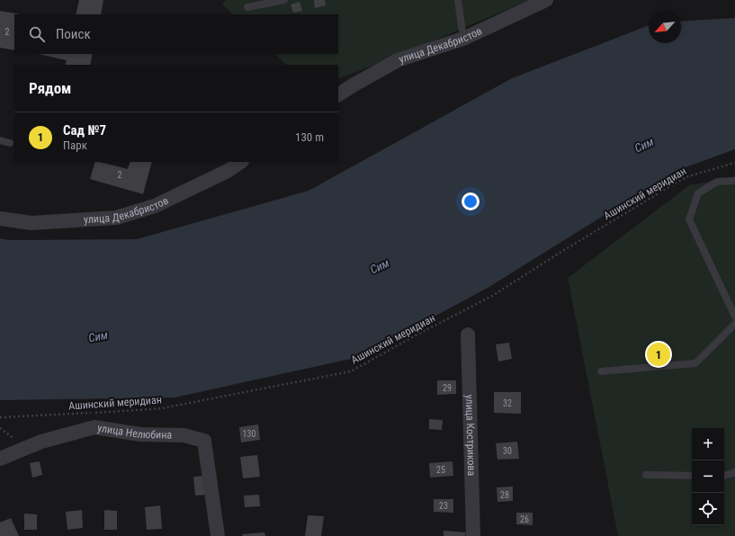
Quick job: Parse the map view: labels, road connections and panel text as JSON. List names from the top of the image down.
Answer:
{
  "streets": {
    "street": ["улица Декабристов", "улица Нелюбина", "улица Кострикова"],
    "path": ["Ашинский меридиан"]
  },
  "water": ["Сим"],
  "house_numbers": [
    "2",
    "2",
    "29",
    "32",
    "130",
    "30",
    "25",
    "28",
    "23",
    "26"
  ],
  "north": "bottom left",
  "page": {
    "search": "Поиск",
    "heading": "Рядом",
    "list": [
      {
        "mark": "1",
        "name": "Сад №7",
        "note": "Парк",
        "value": "130 m"
      }
    ],
    "pins": "1",
    "map_buttons": ["+", "−"]
  }
}
